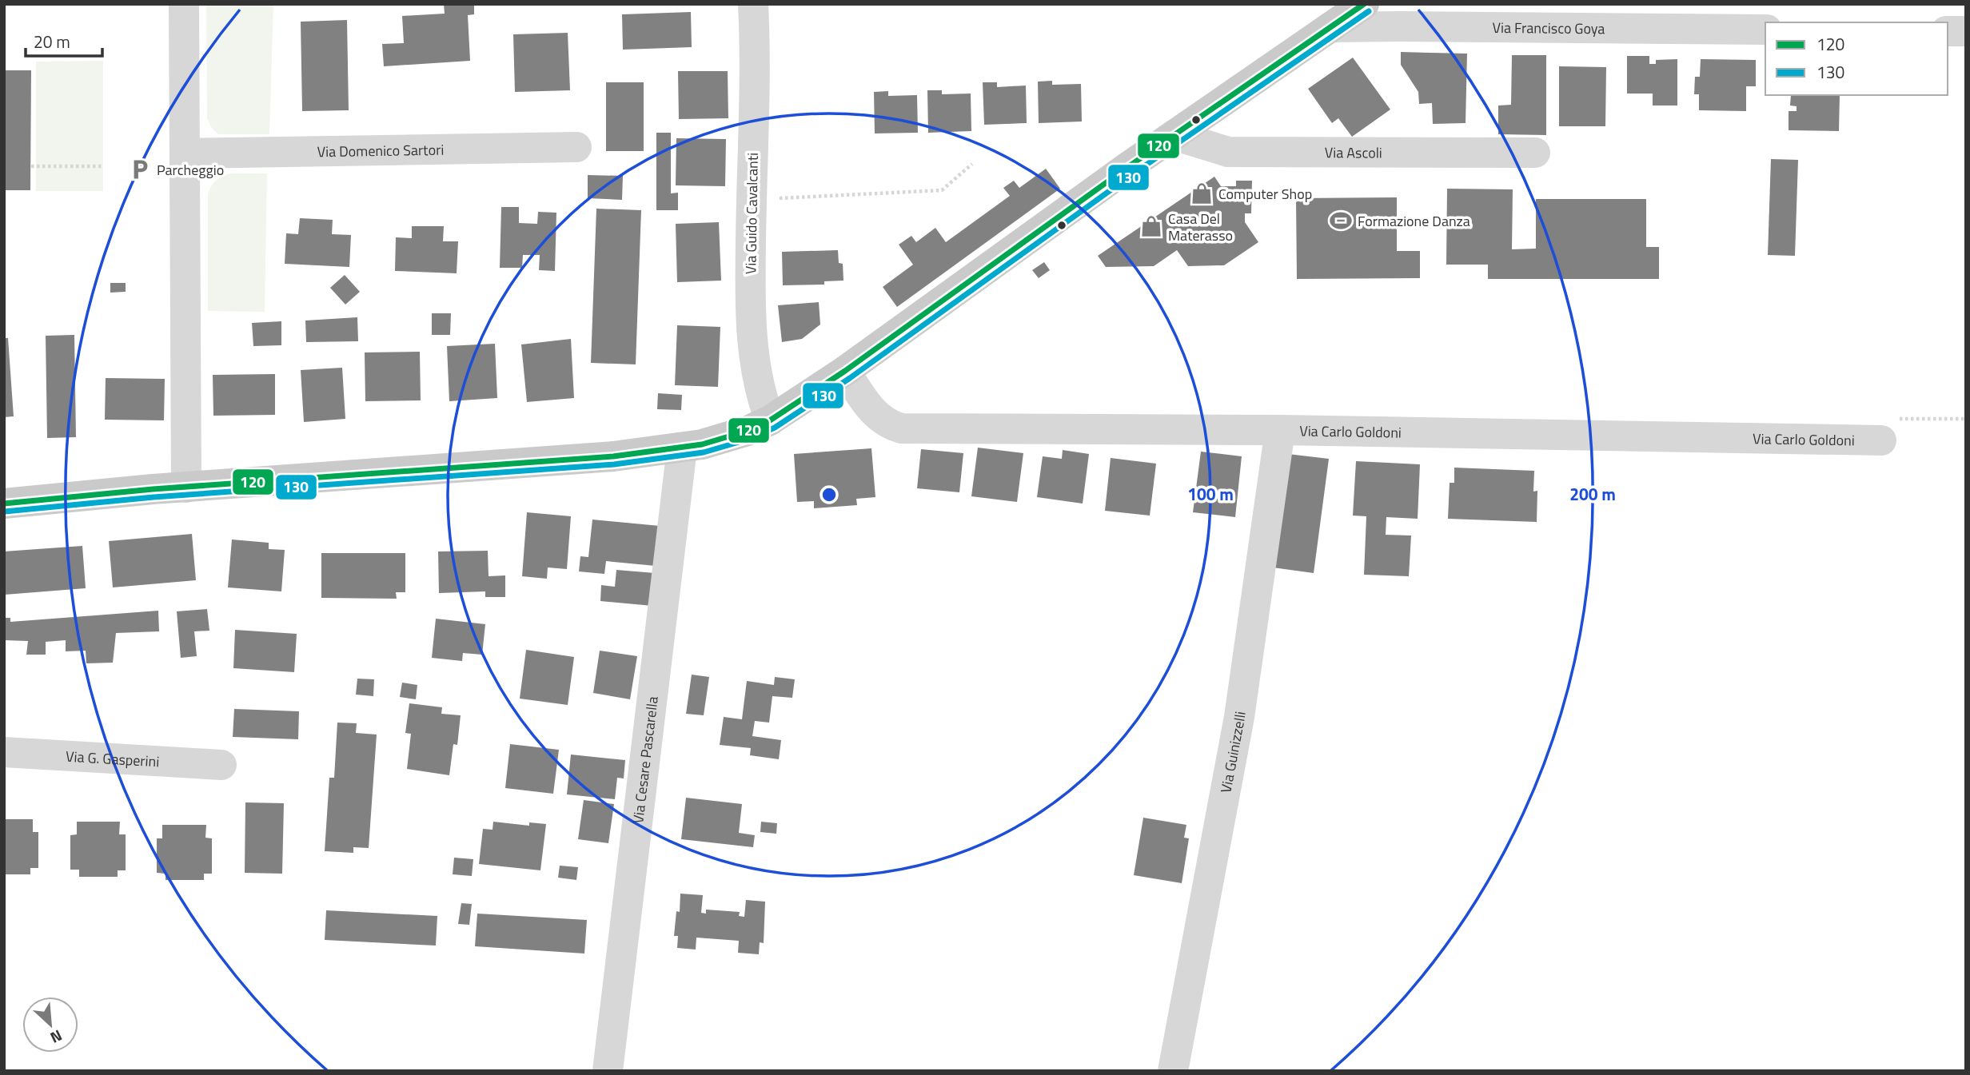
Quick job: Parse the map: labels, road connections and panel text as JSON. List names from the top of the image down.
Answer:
{
  "streets": {
    "street": [
      "Via Francisco Goya",
      "Via Domenico Sartori",
      "Via Ascoli",
      "Via Guido Cavalcanti",
      "Via Carlo Goldoni",
      "Via Guinizzelli",
      "Via G. Gasperini",
      "Via Cesare Pascarella"
    ]
  },
  "crossings": [
    ["Via Carlo Goldoni", "Via Guinizzelli"]
  ],
  "places": {
    "parking": ["Parcheggio"],
    "shop": ["Computer Shop", "Casa Del Materasso"],
    "sports": ["Formazione Danza"]
  },
  "lines": ["transit line 120", "transit line 130"],
  "legend": ["120", "130"],
  "scale_bar": "20 m",
  "north": "bottom right",
  "rings": ["100 m", "200 m"]
}
